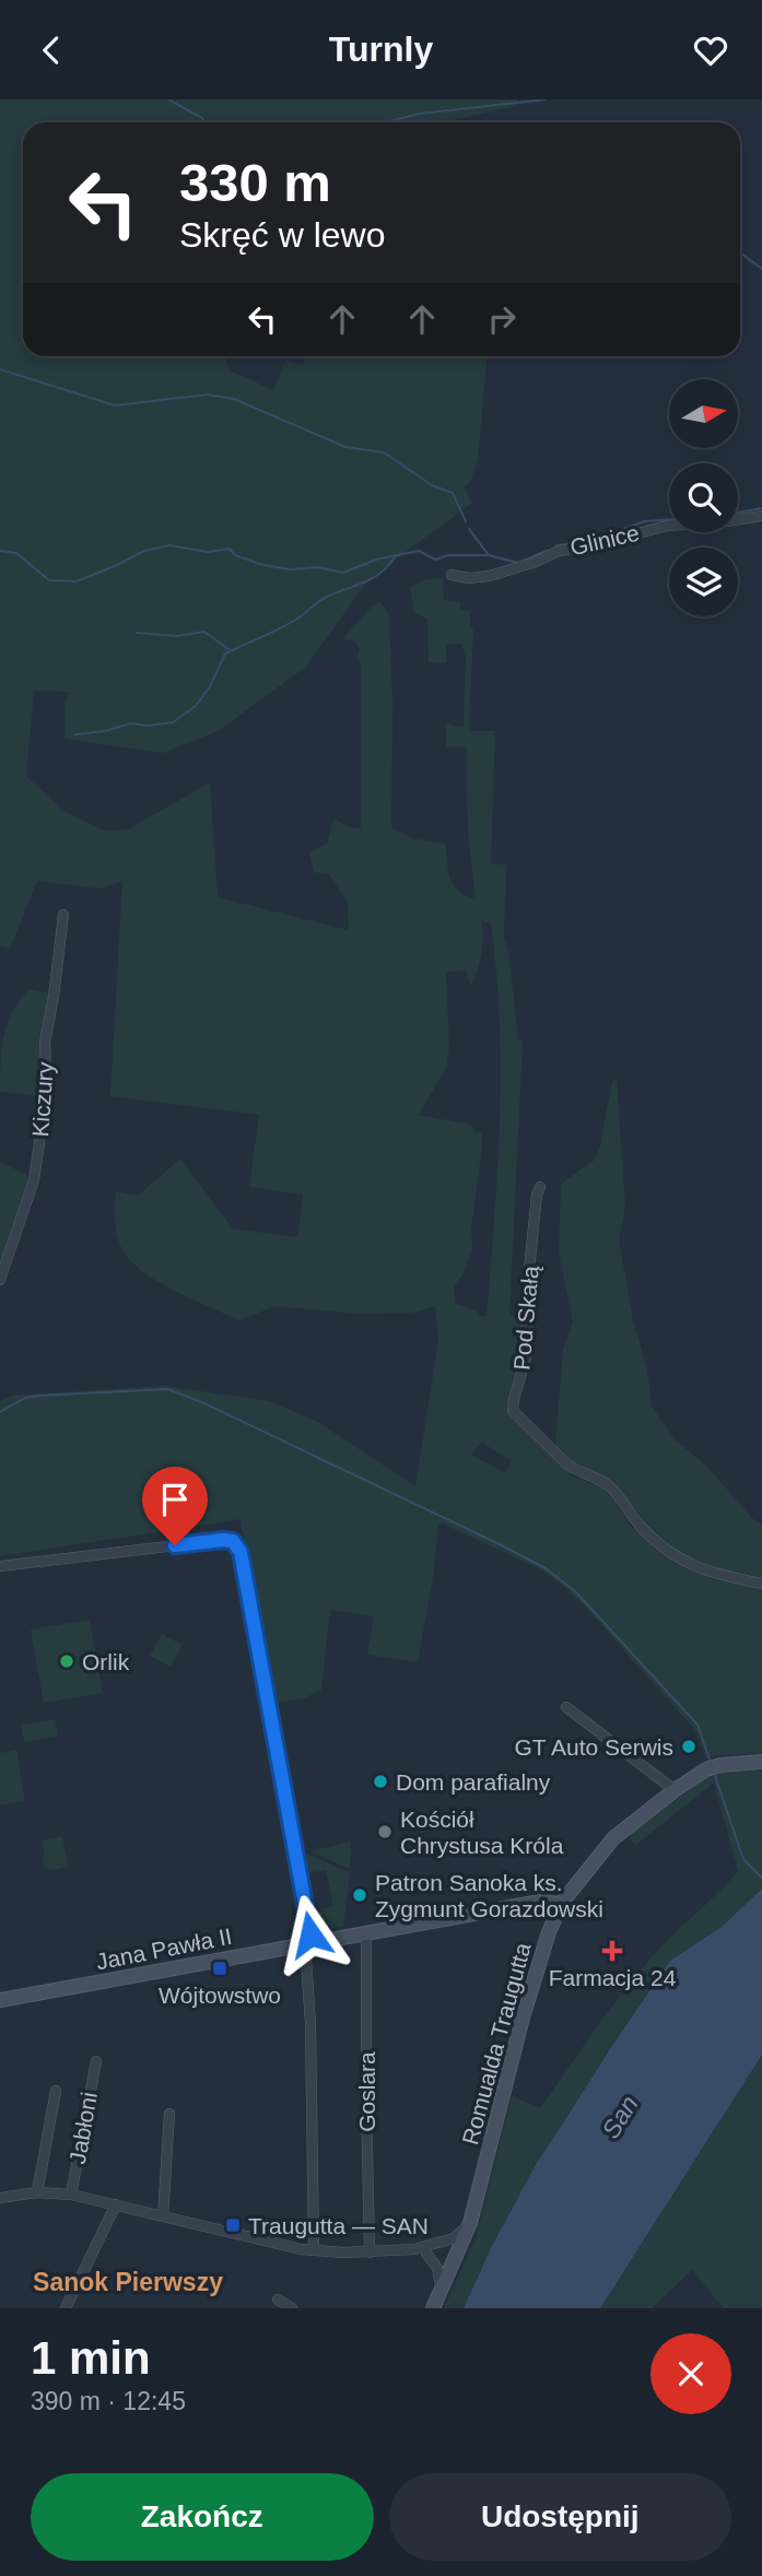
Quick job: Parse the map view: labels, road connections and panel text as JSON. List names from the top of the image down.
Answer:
{
  "streets": {
    "street": [
      "Glinice",
      "Kiczury",
      "Pod Skałą",
      "Jana Pawła II",
      "Romualda Traugutta",
      "Goslara",
      "Jabłoni"
    ]
  },
  "crossings": [
    ["Jana Pawła II", "Romualda Traugutta"],
    ["Jana Pawła II", "Goslara"]
  ],
  "districts": ["Sanok Pierwszy"],
  "water": ["San"],
  "places": {
    "other": [
      "Orlik",
      "GT Auto Serwis",
      "Dom parafialny",
      "Kościół Chrystusa Króla",
      "Patron Sanoka ks. Zygmunt Gorazdowski"
    ],
    "health": ["Farmacja 24"],
    "transit": ["Wójtowstwo", "Traugutta — SAN"]
  },
  "north": "right",
  "page": {
    "header": "Turnly",
    "turn": ["330 m", "Skręć w lewo"],
    "heading": ["1 min", "390 m · 12:45"],
    "buttons": ["Zakończ", "Udostępnij"]
  }
}
